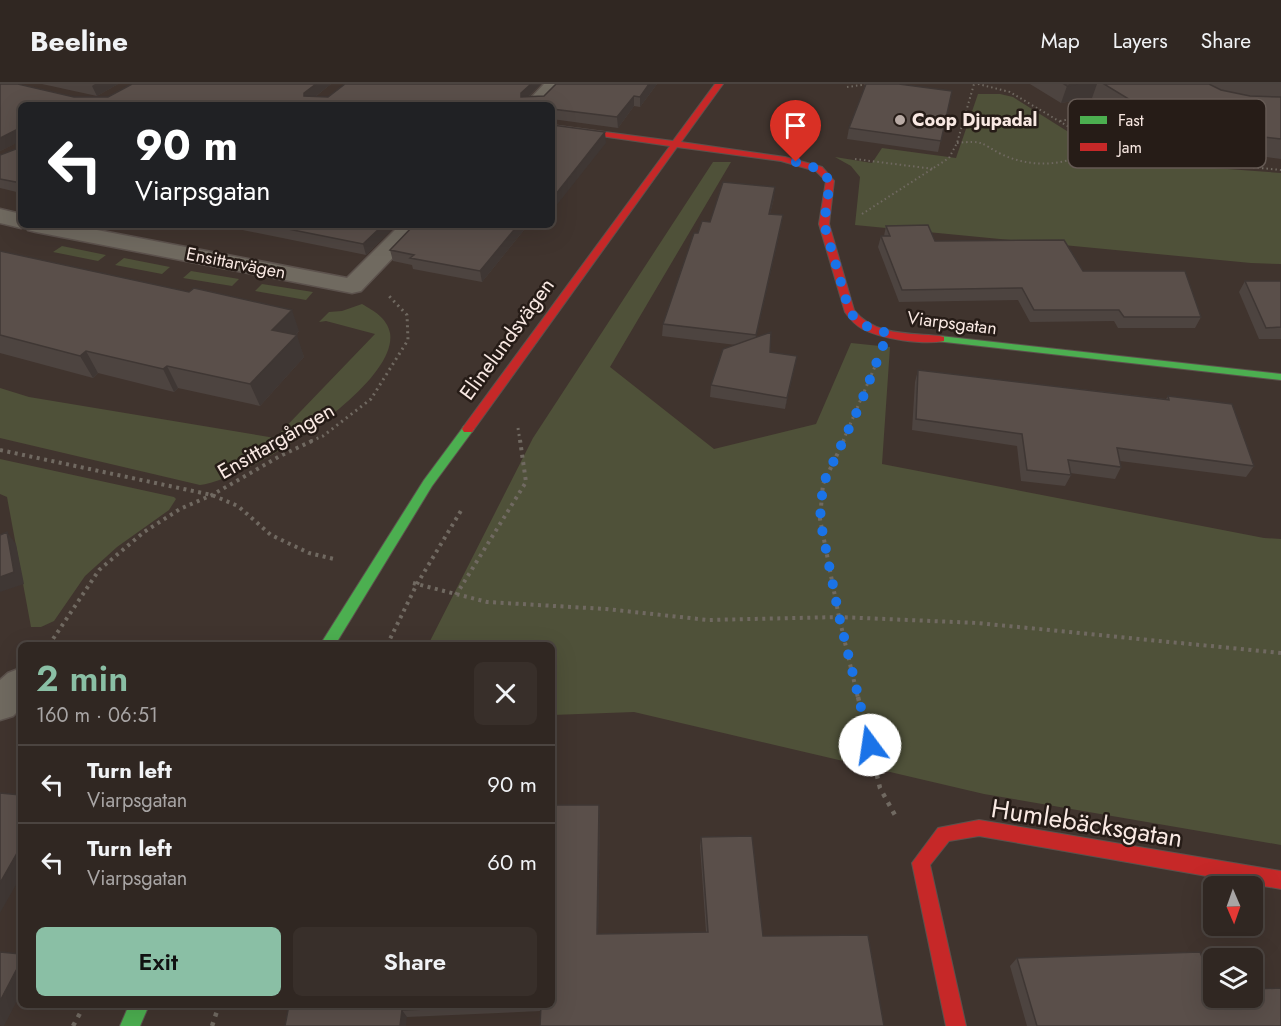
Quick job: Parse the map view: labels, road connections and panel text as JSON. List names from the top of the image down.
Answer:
{
  "streets": {
    "street": [
      "Ensittarvägen",
      "Viarpsgatan",
      "Elinelundsvägen",
      "Humlebäcksgatan"
    ],
    "path": ["Ensittargången"]
  },
  "crossings": [
    ["Ensittarvägen", "Ensittargången"],
    ["Viarpsgatan", "Elinelundsvägen"]
  ],
  "places": ["Coop Djupadal"],
  "legend": ["Fast", "Jam"],
  "north": "bottom",
  "page": {
    "header": "Beeline",
    "nav": ["Map", "Layers", "Share"],
    "turn": ["90 m", "Viarpsgatan"],
    "heading": ["2 min", "160 m · 06:51"],
    "list": [
      {
        "name": "Turn left",
        "note": "Viarpsgatan",
        "value": "90 m"
      },
      {
        "name": "Turn left",
        "note": "Viarpsgatan",
        "value": "60 m"
      }
    ],
    "buttons": ["Exit", "Share"]
  }
}
